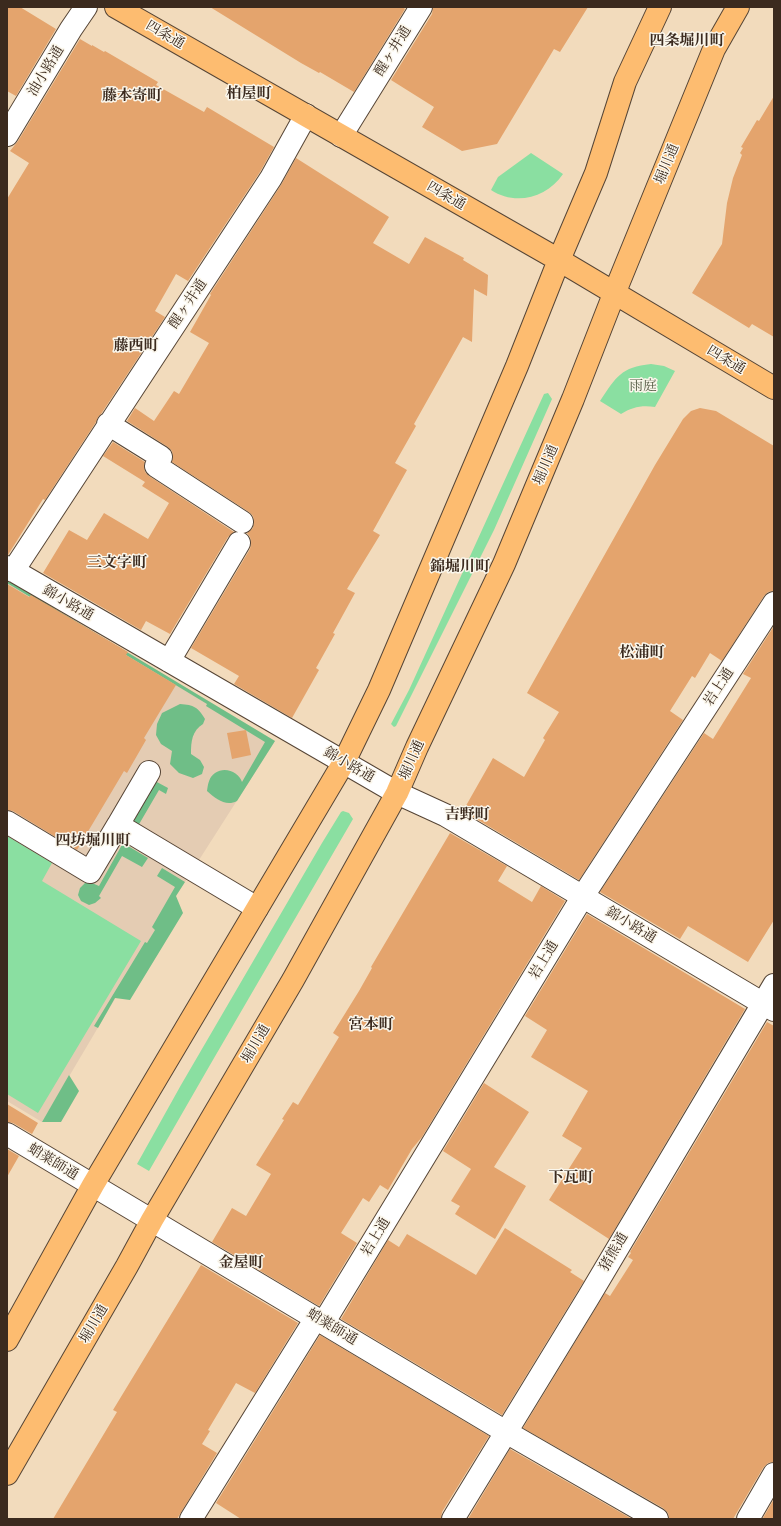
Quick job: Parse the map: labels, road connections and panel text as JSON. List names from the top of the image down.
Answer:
{
  "streets": {
    "main road": ["四条通", "堀川通"],
    "street": [
      "醒ヶ井通",
      "油小路通",
      "錦小路通",
      "岩上通",
      "蛸薬師通",
      "猪熊通"
    ]
  },
  "crossings": [
    ["四条通", "醒ヶ井通"],
    ["四条通", "堀川通"],
    ["醒ヶ井通", "錦小路通"],
    ["堀川通", "錦小路通"],
    ["堀川通", "蛸薬師通"],
    ["錦小路通", "岩上通"],
    ["錦小路通", "猪熊通"],
    ["岩上通", "蛸薬師通"],
    ["蛸薬師通", "猪熊通"]
  ],
  "districts": [
    "四条堀川町",
    "柏屋町",
    "藤本寄町",
    "藤西町",
    "三文字町",
    "錦堀川町",
    "松浦町",
    "吉野町",
    "四坊堀川町",
    "宮本町",
    "下瓦町",
    "金屋町"
  ],
  "parks": ["雨庭"]
}
